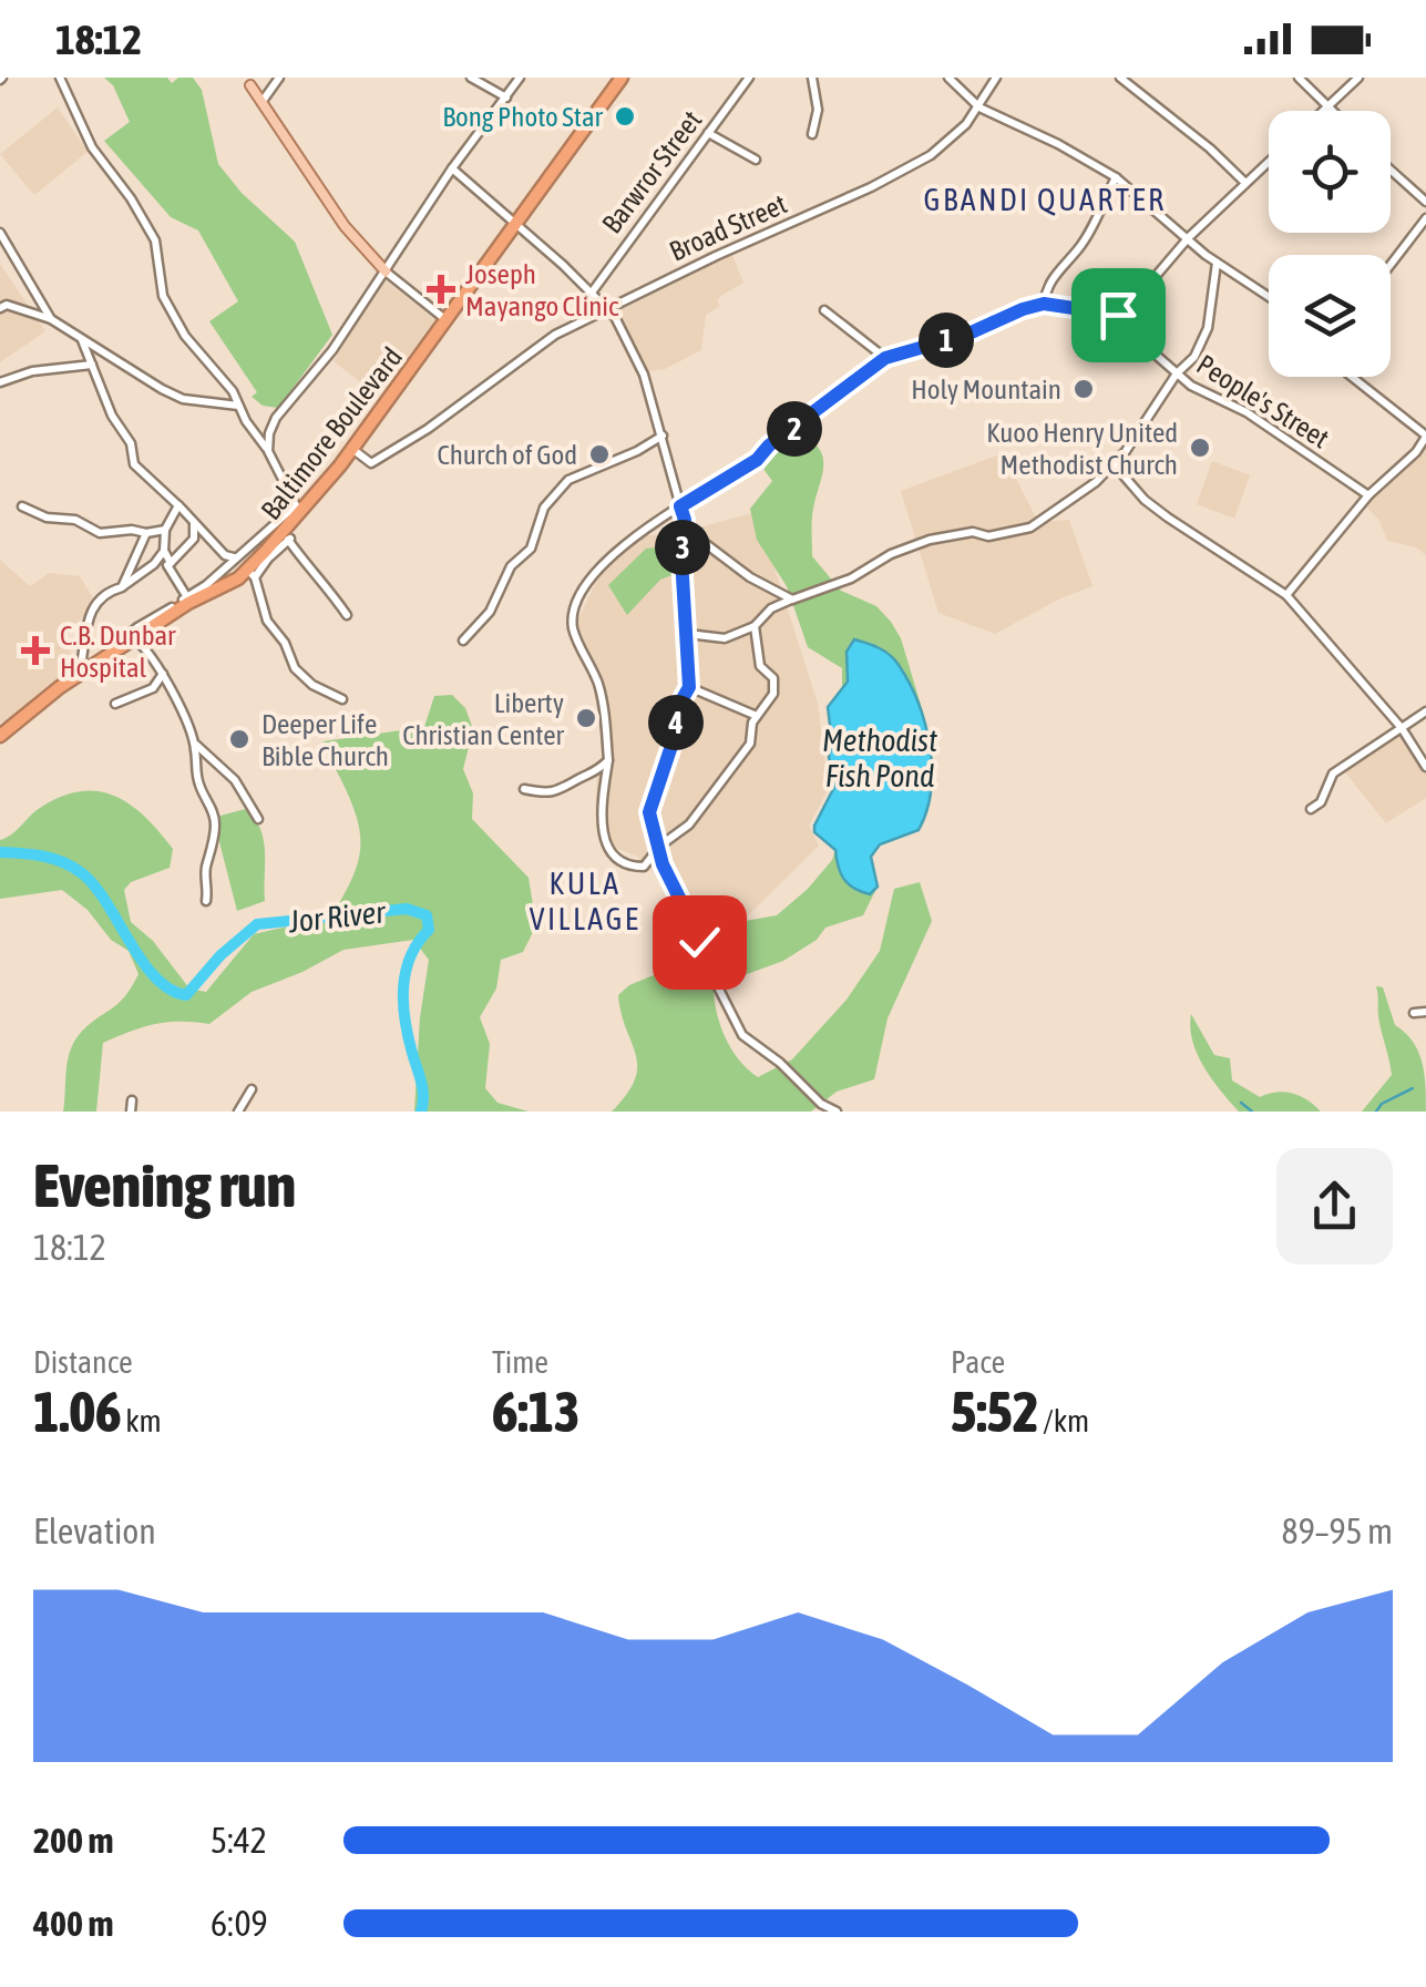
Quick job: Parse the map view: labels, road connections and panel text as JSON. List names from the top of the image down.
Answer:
{
  "streets": {
    "highway": ["Baltimore Boulevard"],
    "street": ["Barwror Street", "Broad Street", "People's Street"]
  },
  "crossings": [
    ["Broad Street", "Baltimore Boulevard"]
  ],
  "districts": ["GBANDI QUARTER", "KULA VILLAGE"],
  "water": ["Methodist Fish Pond", "Jor River"],
  "places": {
    "other": [
      "Bong Photo Star",
      "Holy Mountain",
      "Kuoo Henry United Methodist Church",
      "Church of God",
      "Liberty Christian Center",
      "Deeper Life Bible Church"
    ],
    "health": ["Joseph Mayango Clinic", "C.B. Dunbar Hospital"]
  },
  "page": {
    "status": "18:12",
    "pins": [
      "1",
      "2",
      "3",
      "4"
    ],
    "heading": ["Evening run", "18:12"],
    "stats": [
      ["Distance", "1.06 km"],
      ["Time", "6:13"],
      ["Pace", "5:52 /km"]
    ],
    "chart": ["Elevation", "89–95 m"],
    "list": [
      {
        "name": "200 m",
        "note": "5:42"
      },
      {
        "name": "400 m",
        "note": "6:09"
      }
    ]
  }
}
